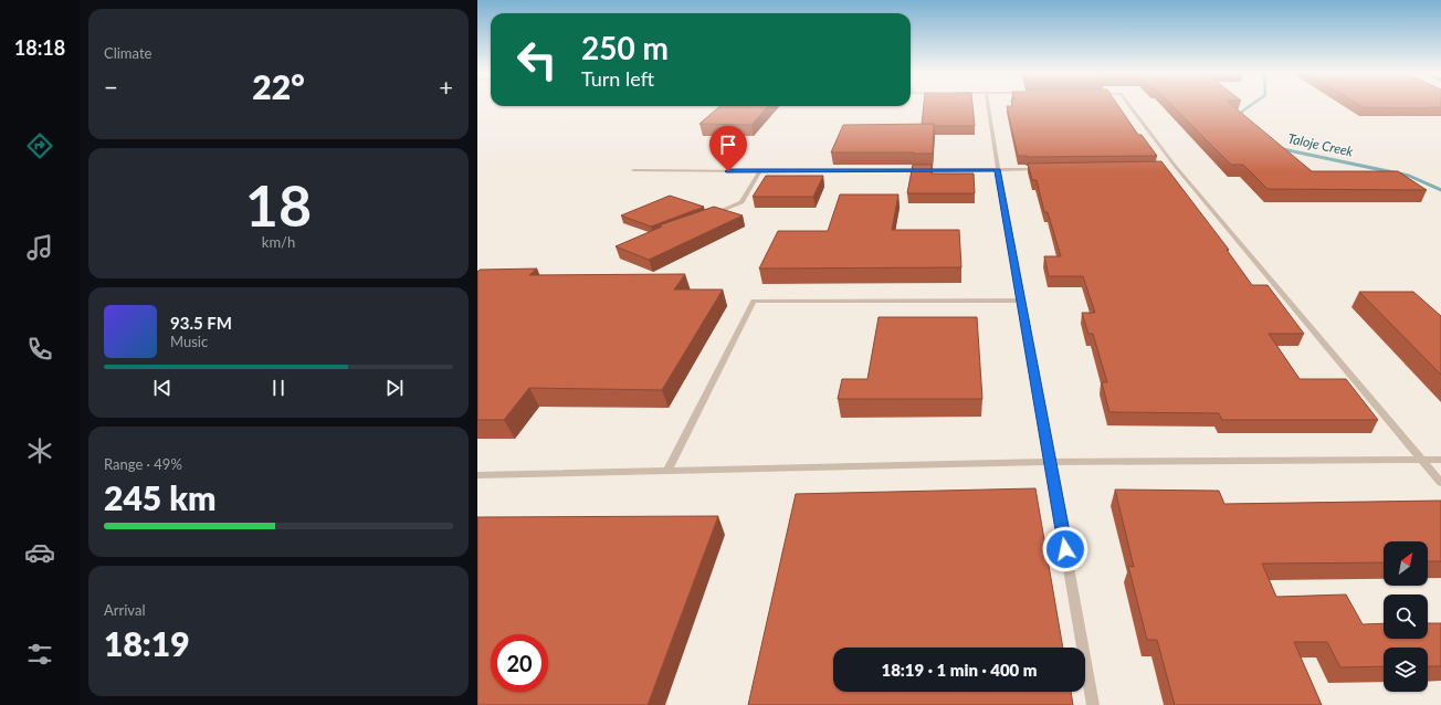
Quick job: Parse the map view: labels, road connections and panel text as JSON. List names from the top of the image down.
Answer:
{
  "water": ["Taloje Creek"],
  "north": "top right",
  "page": {
    "tabs": "18:18",
    "tile": [
      "Climate",
      ["18", "km/h"],
      ["Range · 49%", "245 km"],
      ["Arrival", "18:19"]
    ],
    "turn": ["250 m", "Turn left"],
    "heat": ["−", "22°", "+"],
    "song": ["93.5 FM", "Music"],
    "limit": "20",
    "trip": "18:19 · 1 min · 400 m"
  }
}
